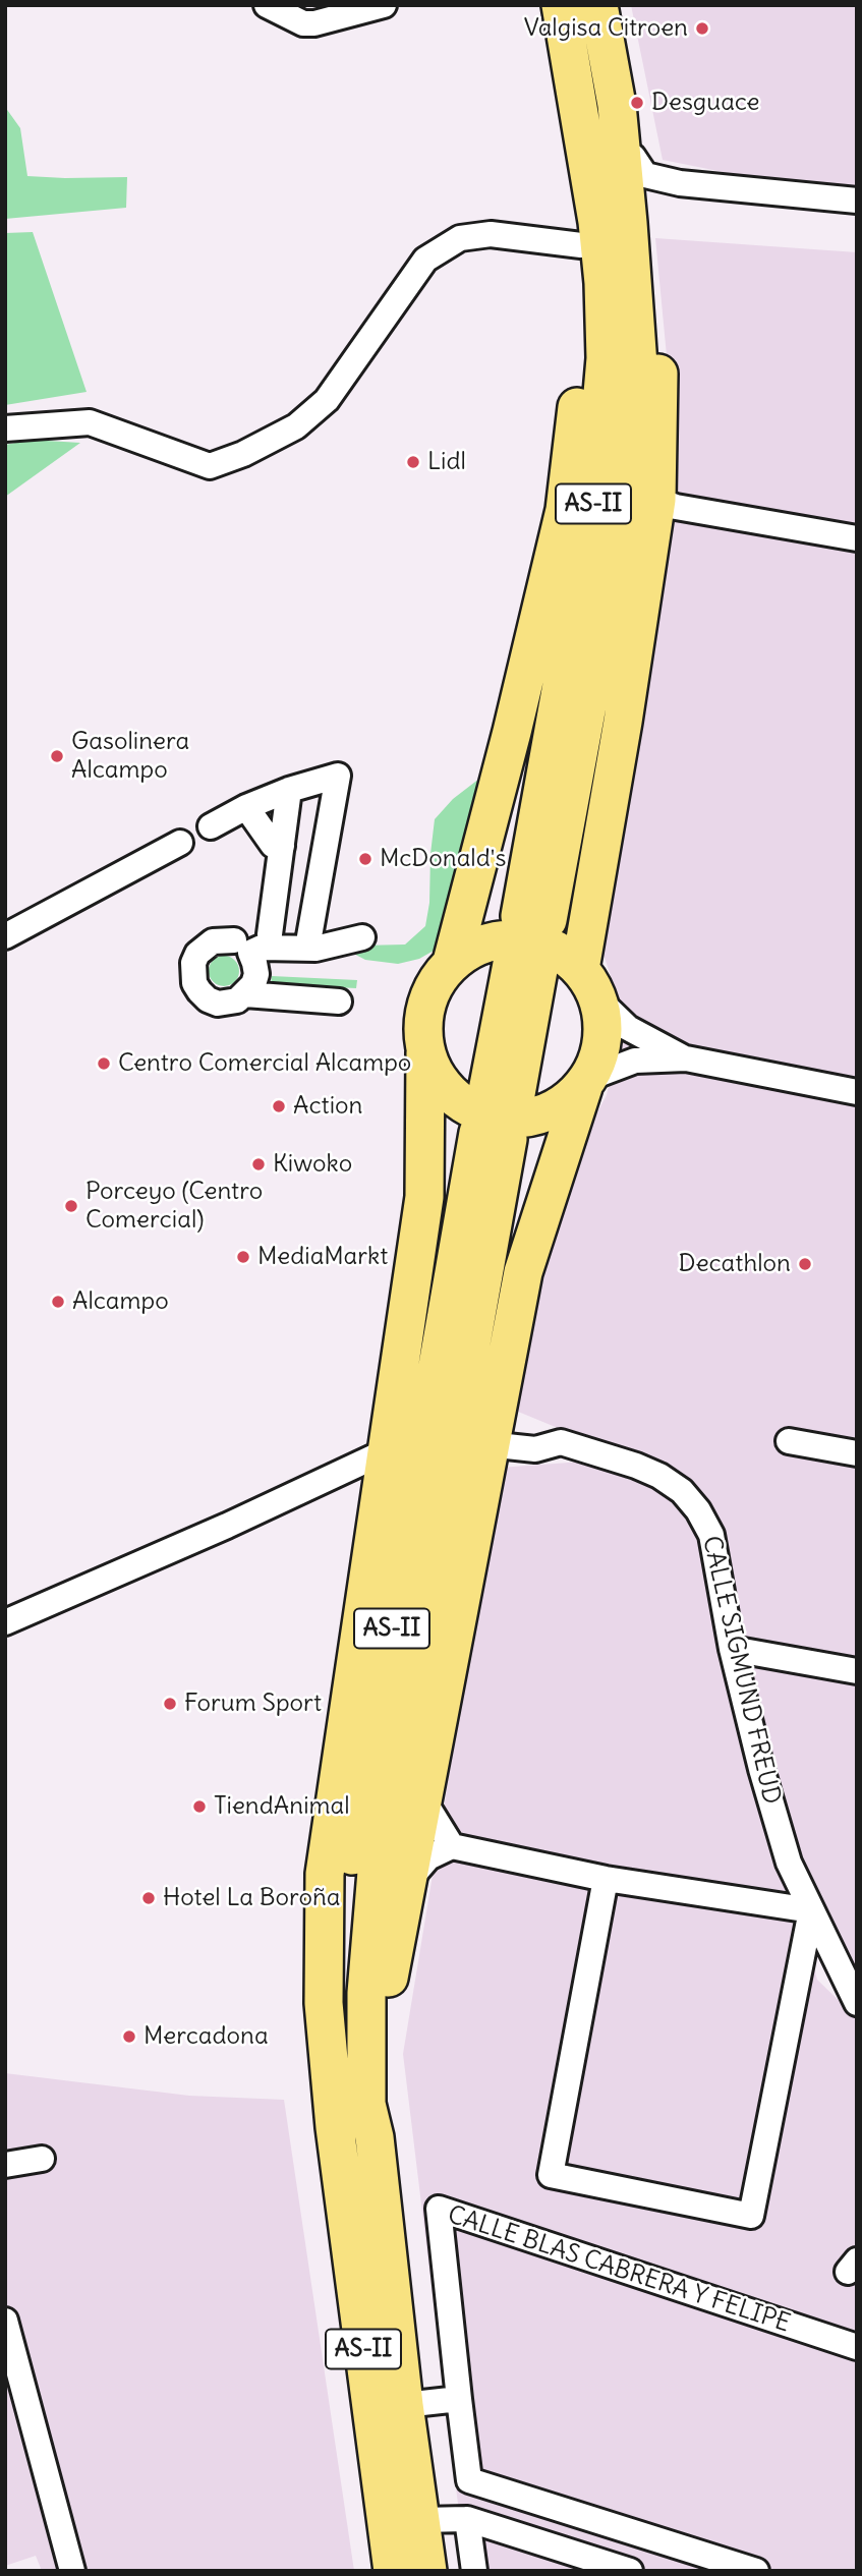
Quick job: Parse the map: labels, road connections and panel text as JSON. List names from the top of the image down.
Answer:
{
  "streets": {
    "highway": ["AS-II"],
    "street": ["CALLE SIGMUND FREUD", "CALLE BLAS CABRERA Y FELIPE"]
  },
  "places": [
    "Valgisa Citroen",
    "Desguace",
    "Lidl",
    "Gasolinera Alcampo",
    "McDonald's",
    "Centro Comercial Alcampo",
    "Action",
    "Kiwoko",
    "Porceyo (Centro Comercial)",
    "MediaMarkt",
    "Decathlon",
    "Alcampo",
    "Forum Sport",
    "TiendAnimal",
    "Hotel La Boroña",
    "Mercadona"
  ]
}
